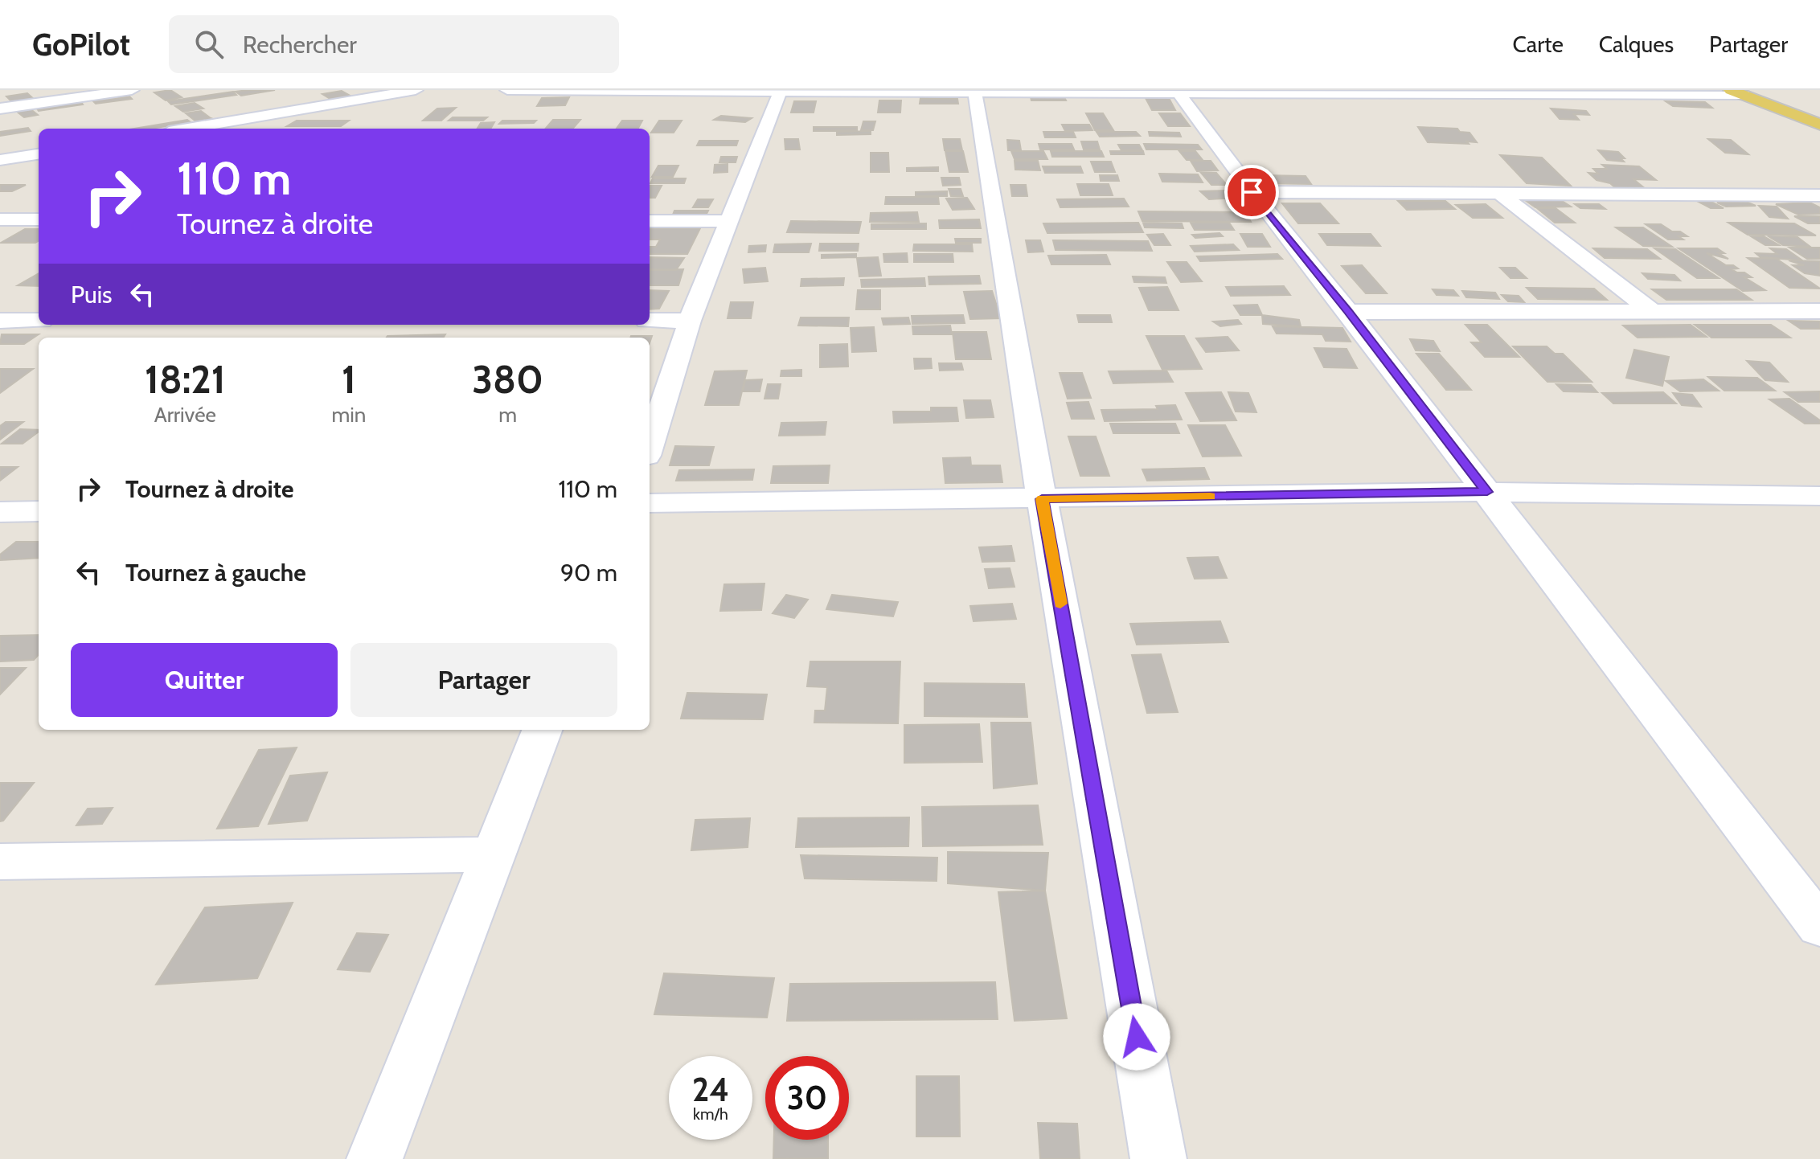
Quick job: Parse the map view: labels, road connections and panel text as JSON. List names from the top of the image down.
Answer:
{
  "page": {
    "header": "GoPilot",
    "search": "Rechercher",
    "nav": ["Carte", "Calques", "Partager"],
    "turn": ["110 m", "Tournez à droite"],
    "then": "Puis",
    "eta": [
      "18:21",
      "Arrivée",
      "1",
      "min",
      "380",
      "m"
    ],
    "list": [
      {
        "name": "Tournez à droite",
        "value": "110 m"
      },
      {
        "name": "Tournez à gauche",
        "value": "90 m"
      }
    ],
    "buttons": ["Quitter", "Partager"],
    "speed": "24 km/h",
    "limit": "30"
  }
}
